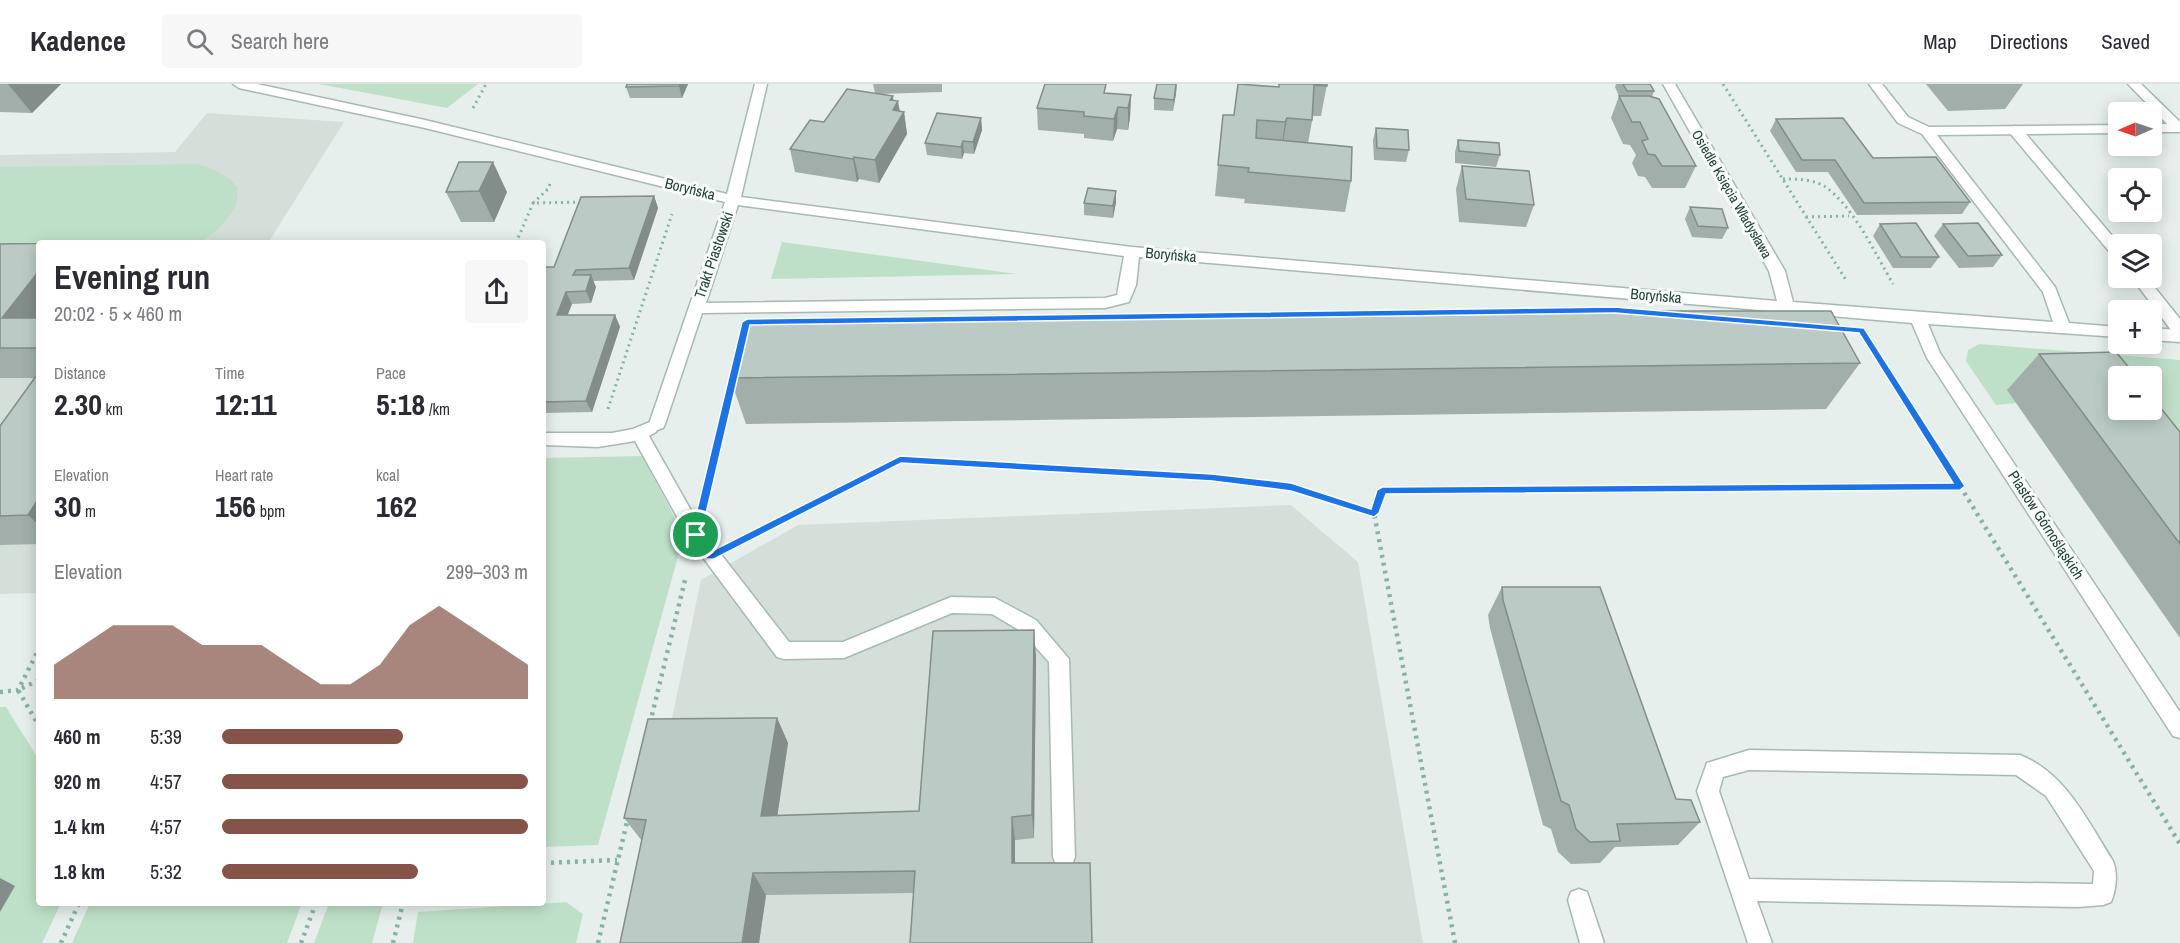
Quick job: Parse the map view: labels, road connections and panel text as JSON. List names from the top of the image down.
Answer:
{
  "streets": {
    "street": [
      "Boryńska",
      "Osiedle Księcia Władysława",
      "Trakt Piastowski",
      "Piastów Górnośląskich"
    ]
  },
  "crossings": [
    ["Boryńska", "Osiedle Księcia Władysława"],
    ["Boryńska", "Trakt Piastowski"],
    ["Boryńska", "Piastów Górnośląskich"]
  ],
  "north": "left",
  "page": {
    "header": "Kadence",
    "search": "Search here",
    "nav": ["Map", "Directions", "Saved"],
    "map_buttons": ["+", "−"],
    "heading": ["Evening run", "20:02 · 5 × 460 m"],
    "stats": [
      ["Distance", "2.30 km"],
      ["Time", "12:11"],
      ["Pace", "5:18 /km"],
      ["Elevation", "30 m"],
      ["Heart rate", "156 bpm"],
      ["kcal", "162"]
    ],
    "chart": ["Elevation", "299–303 m"],
    "list": [
      {
        "name": "460 m",
        "note": "5:39"
      },
      {
        "name": "920 m",
        "note": "4:57"
      },
      {
        "name": "1.4 km",
        "note": "4:57"
      },
      {
        "name": "1.8 km",
        "note": "5:32"
      }
    ]
  }
}
